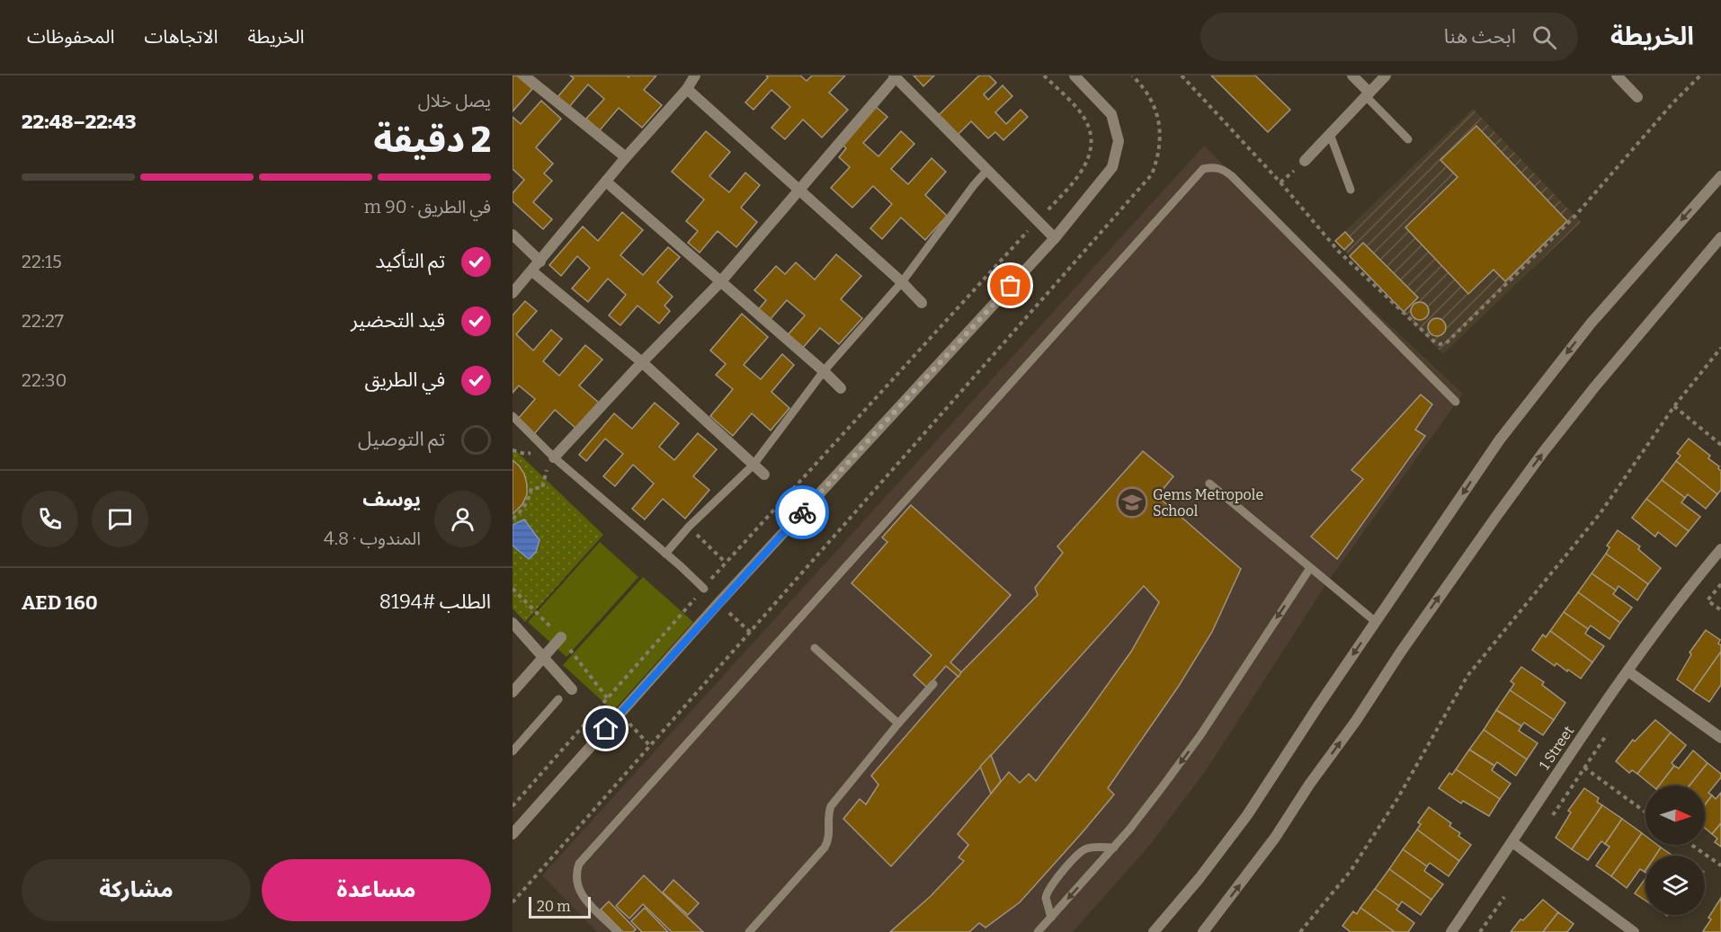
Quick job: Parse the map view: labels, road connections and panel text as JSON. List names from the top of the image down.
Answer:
{
  "streets": {
    "street": ["1 Street"]
  },
  "places": {
    "school or university": ["Gems Metropole School"]
  },
  "scale_bar": "20 m",
  "north": "right",
  "page": {
    "header": "الخريطة",
    "search": "ابحث هنا",
    "nav": ["الخريطة", "الاتجاهات", "المحفوظات"],
    "heading": ["2 دقيقة", "يصل خلال", "22:43–22:48"],
    "panel": [
      "يوسف",
      "المندوب · 4.8",
      "الطلب #8194",
      "AED 160"
    ],
    "bar": "في الطريق · 90 m",
    "list": [
      ["تم التأكيد", "22:15"],
      ["قيد التحضير", "22:27"],
      ["في الطريق", "22:30"],
      "تم التوصيل"
    ],
    "buttons": ["مساعدة", "مشاركة"],
    "scale": "20 m"
  }
}
